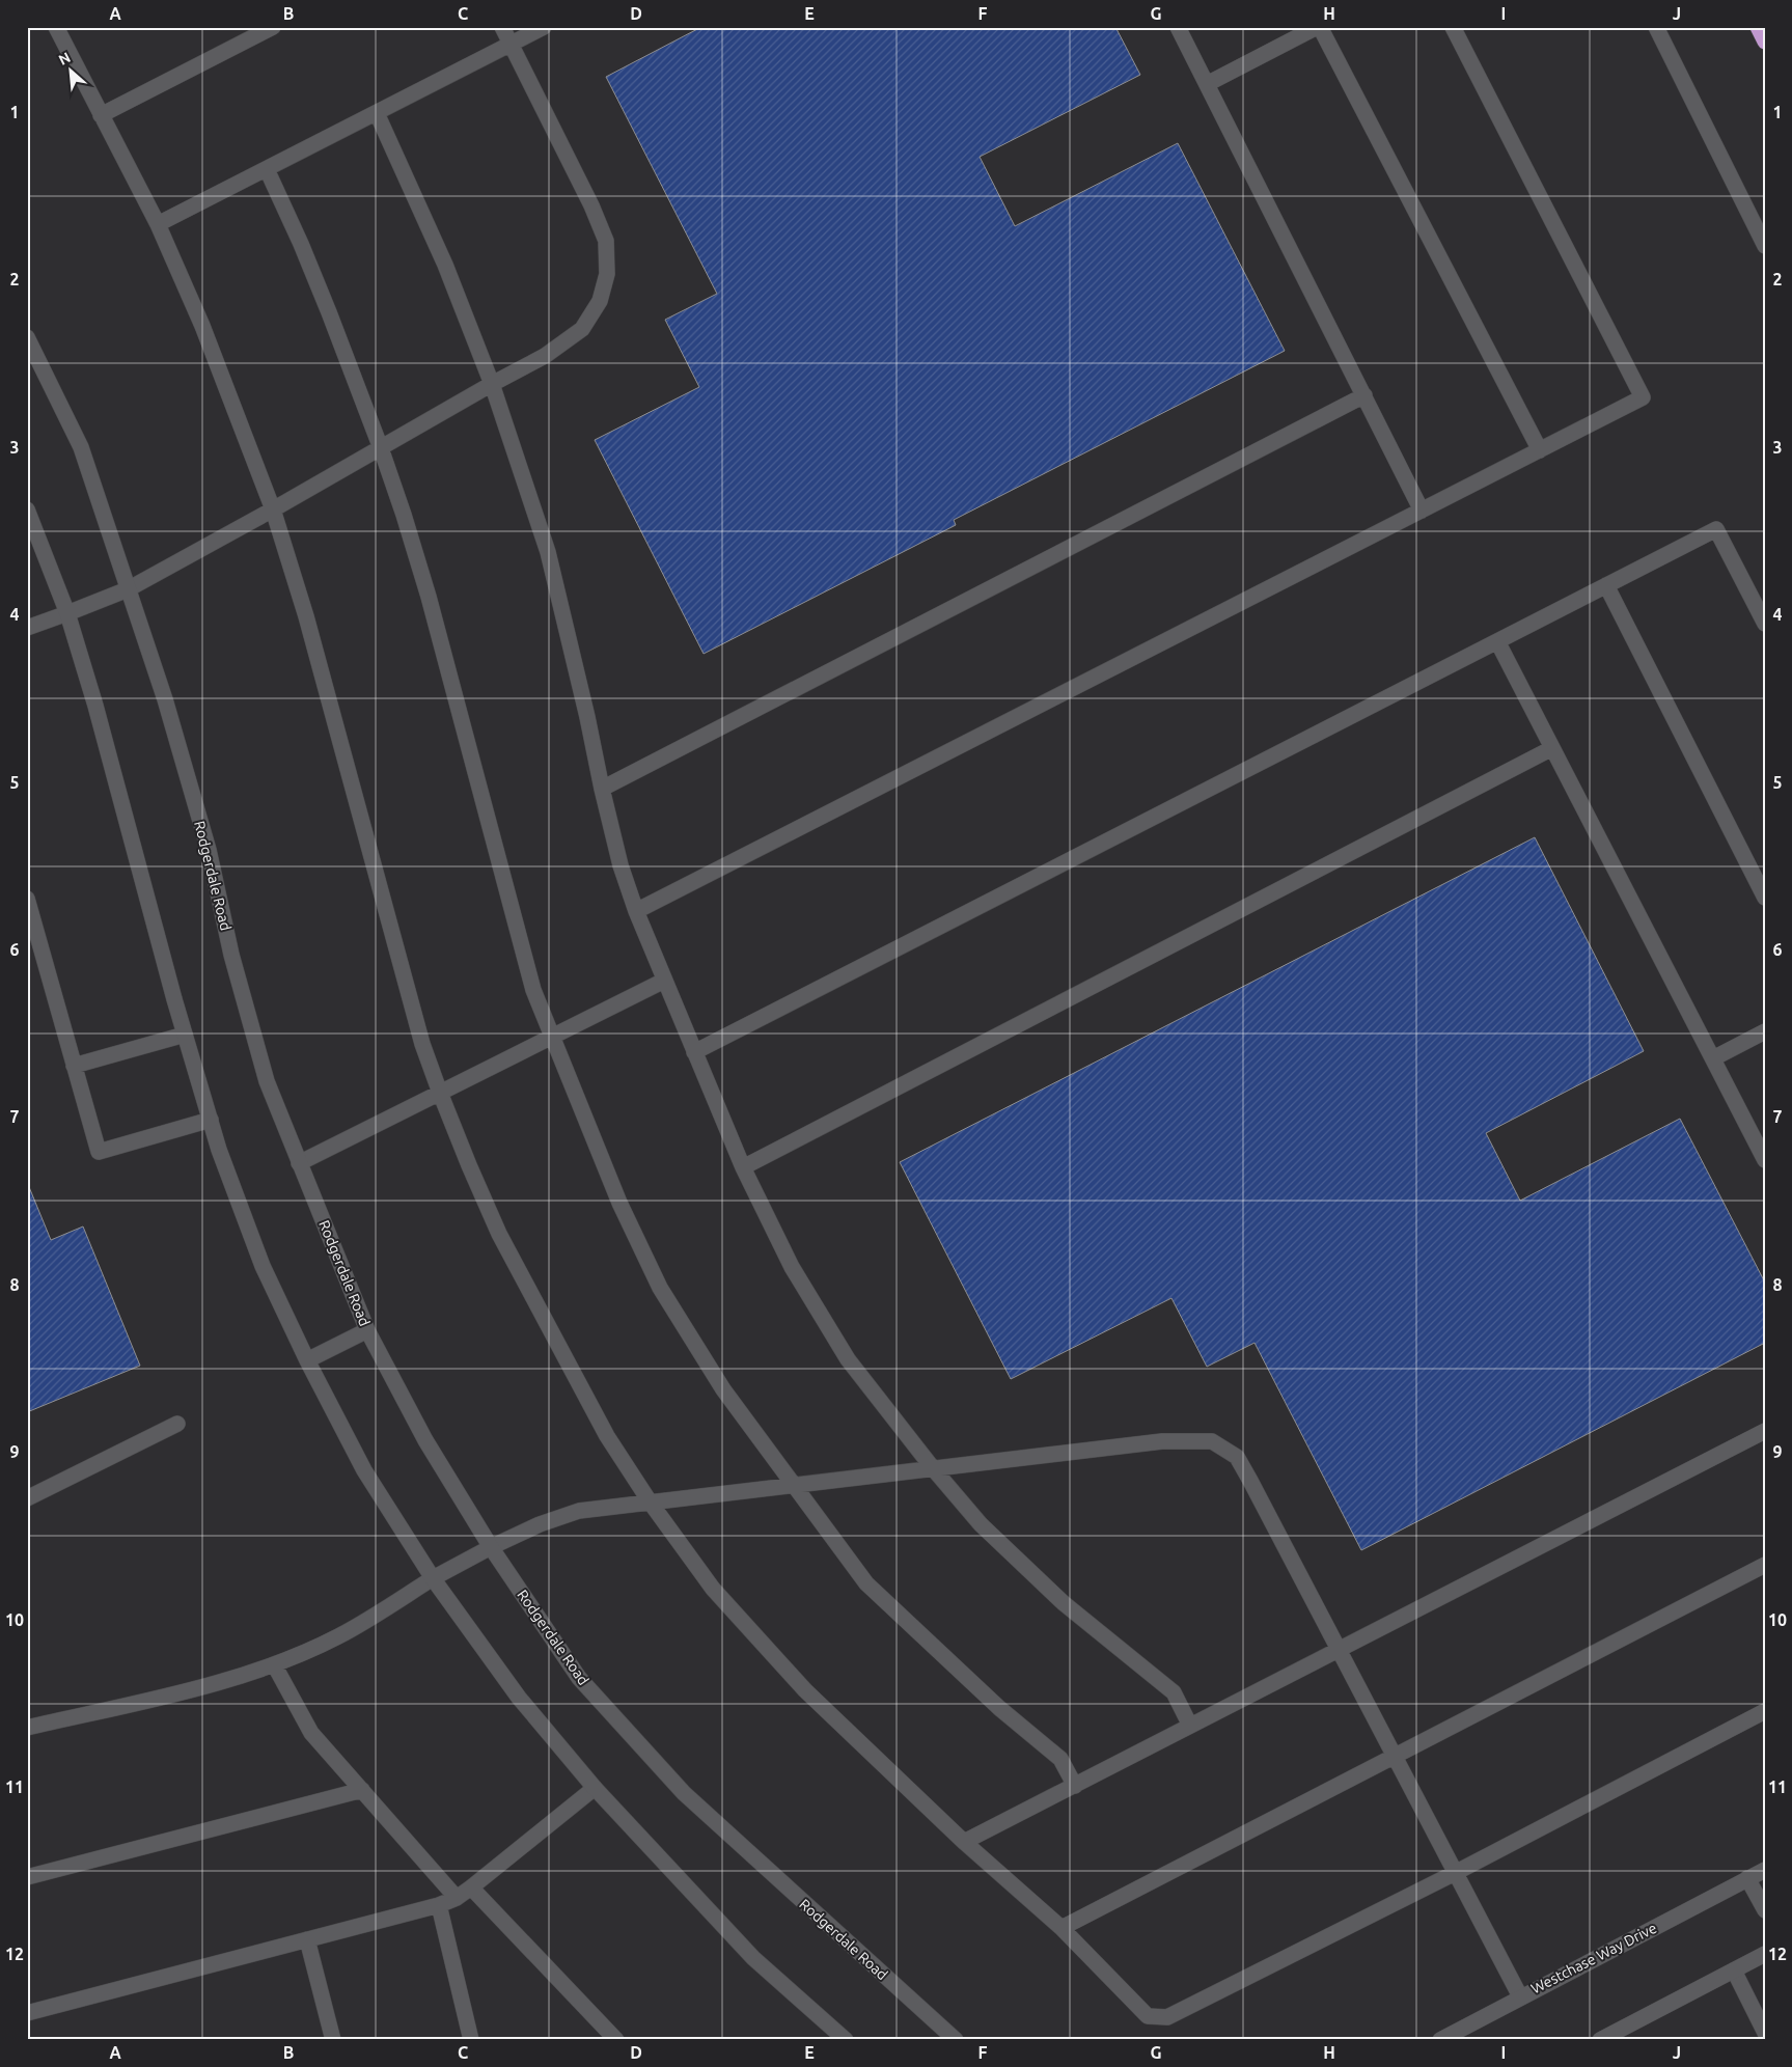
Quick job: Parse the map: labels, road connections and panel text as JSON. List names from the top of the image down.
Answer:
{
  "streets": {
    "street": ["Rodgerdale Road", "Westchase Way Drive"]
  },
  "north": "top left",
  "grid": {
    "columns": [
      "A",
      "B",
      "C",
      "D",
      "E",
      "F",
      "G",
      "H",
      "I",
      "J"
    ],
    "rows": [
      "1",
      "2",
      "3",
      "4",
      "5",
      "6",
      "7",
      "8",
      "9",
      "10",
      "11",
      "12"
    ]
  }
}
